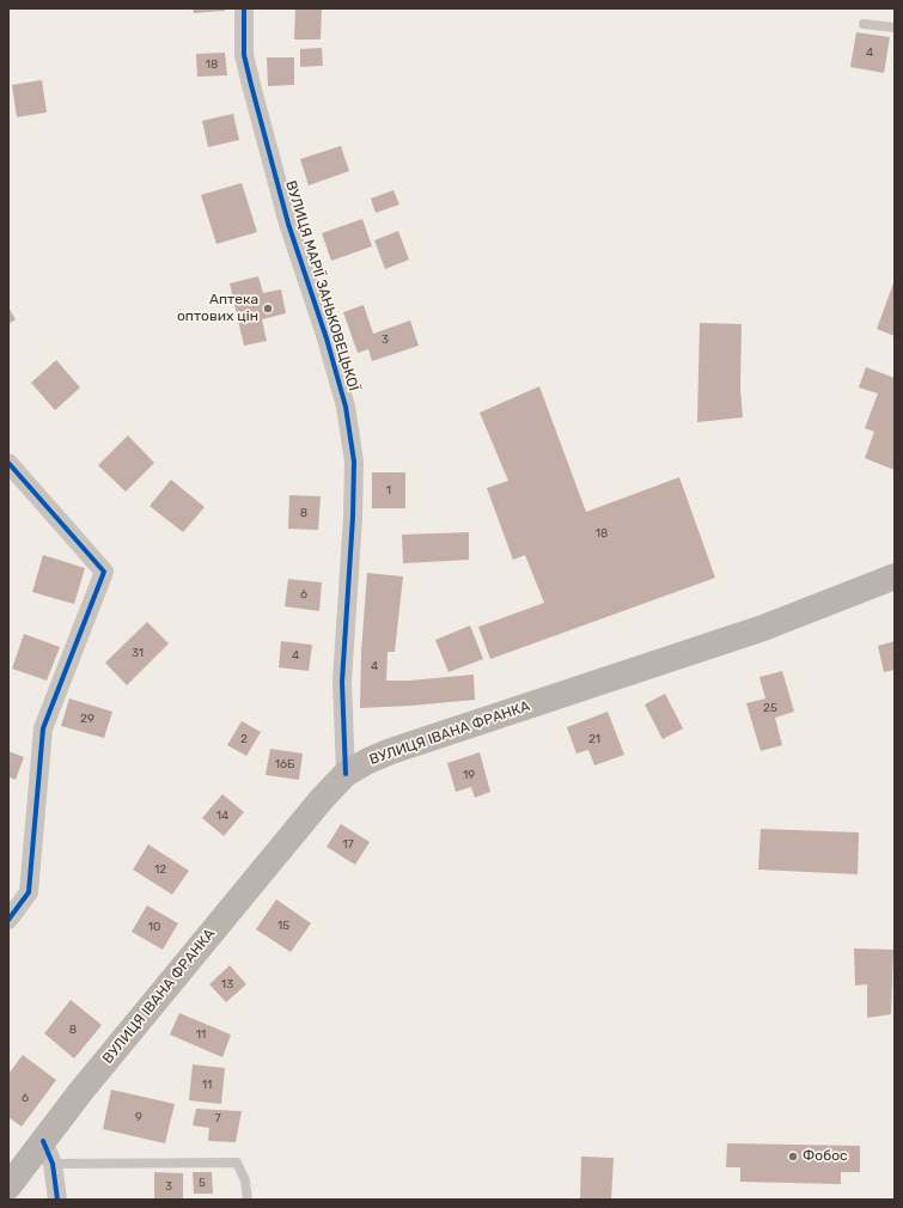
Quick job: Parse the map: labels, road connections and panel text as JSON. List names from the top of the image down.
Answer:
{
  "streets": {
    "main road": ["ВУЛИЦЯ ІВАНА ФРАНКА"],
    "street": ["ВУЛИЦЯ МАРІЇ ЗАНЬКОВЕЦЬКОЇ"]
  },
  "crossings": [
    ["ВУЛИЦЯ МАРІЇ ЗАНЬКОВЕЦЬКОЇ", "ВУЛИЦЯ ІВАНА ФРАНКА"]
  ],
  "places": ["Аптека оптових цін", "Фобос"],
  "house_numbers": [
    "4",
    "18",
    "3",
    "1",
    "8",
    "18",
    "6",
    "31",
    "4",
    "4",
    "25",
    "29",
    "2",
    "21",
    "16Б",
    "19",
    "14",
    "17",
    "12",
    "15",
    "10",
    "13",
    "8",
    "11",
    "11",
    "6",
    "9",
    "7",
    "5",
    "3"
  ]
}
